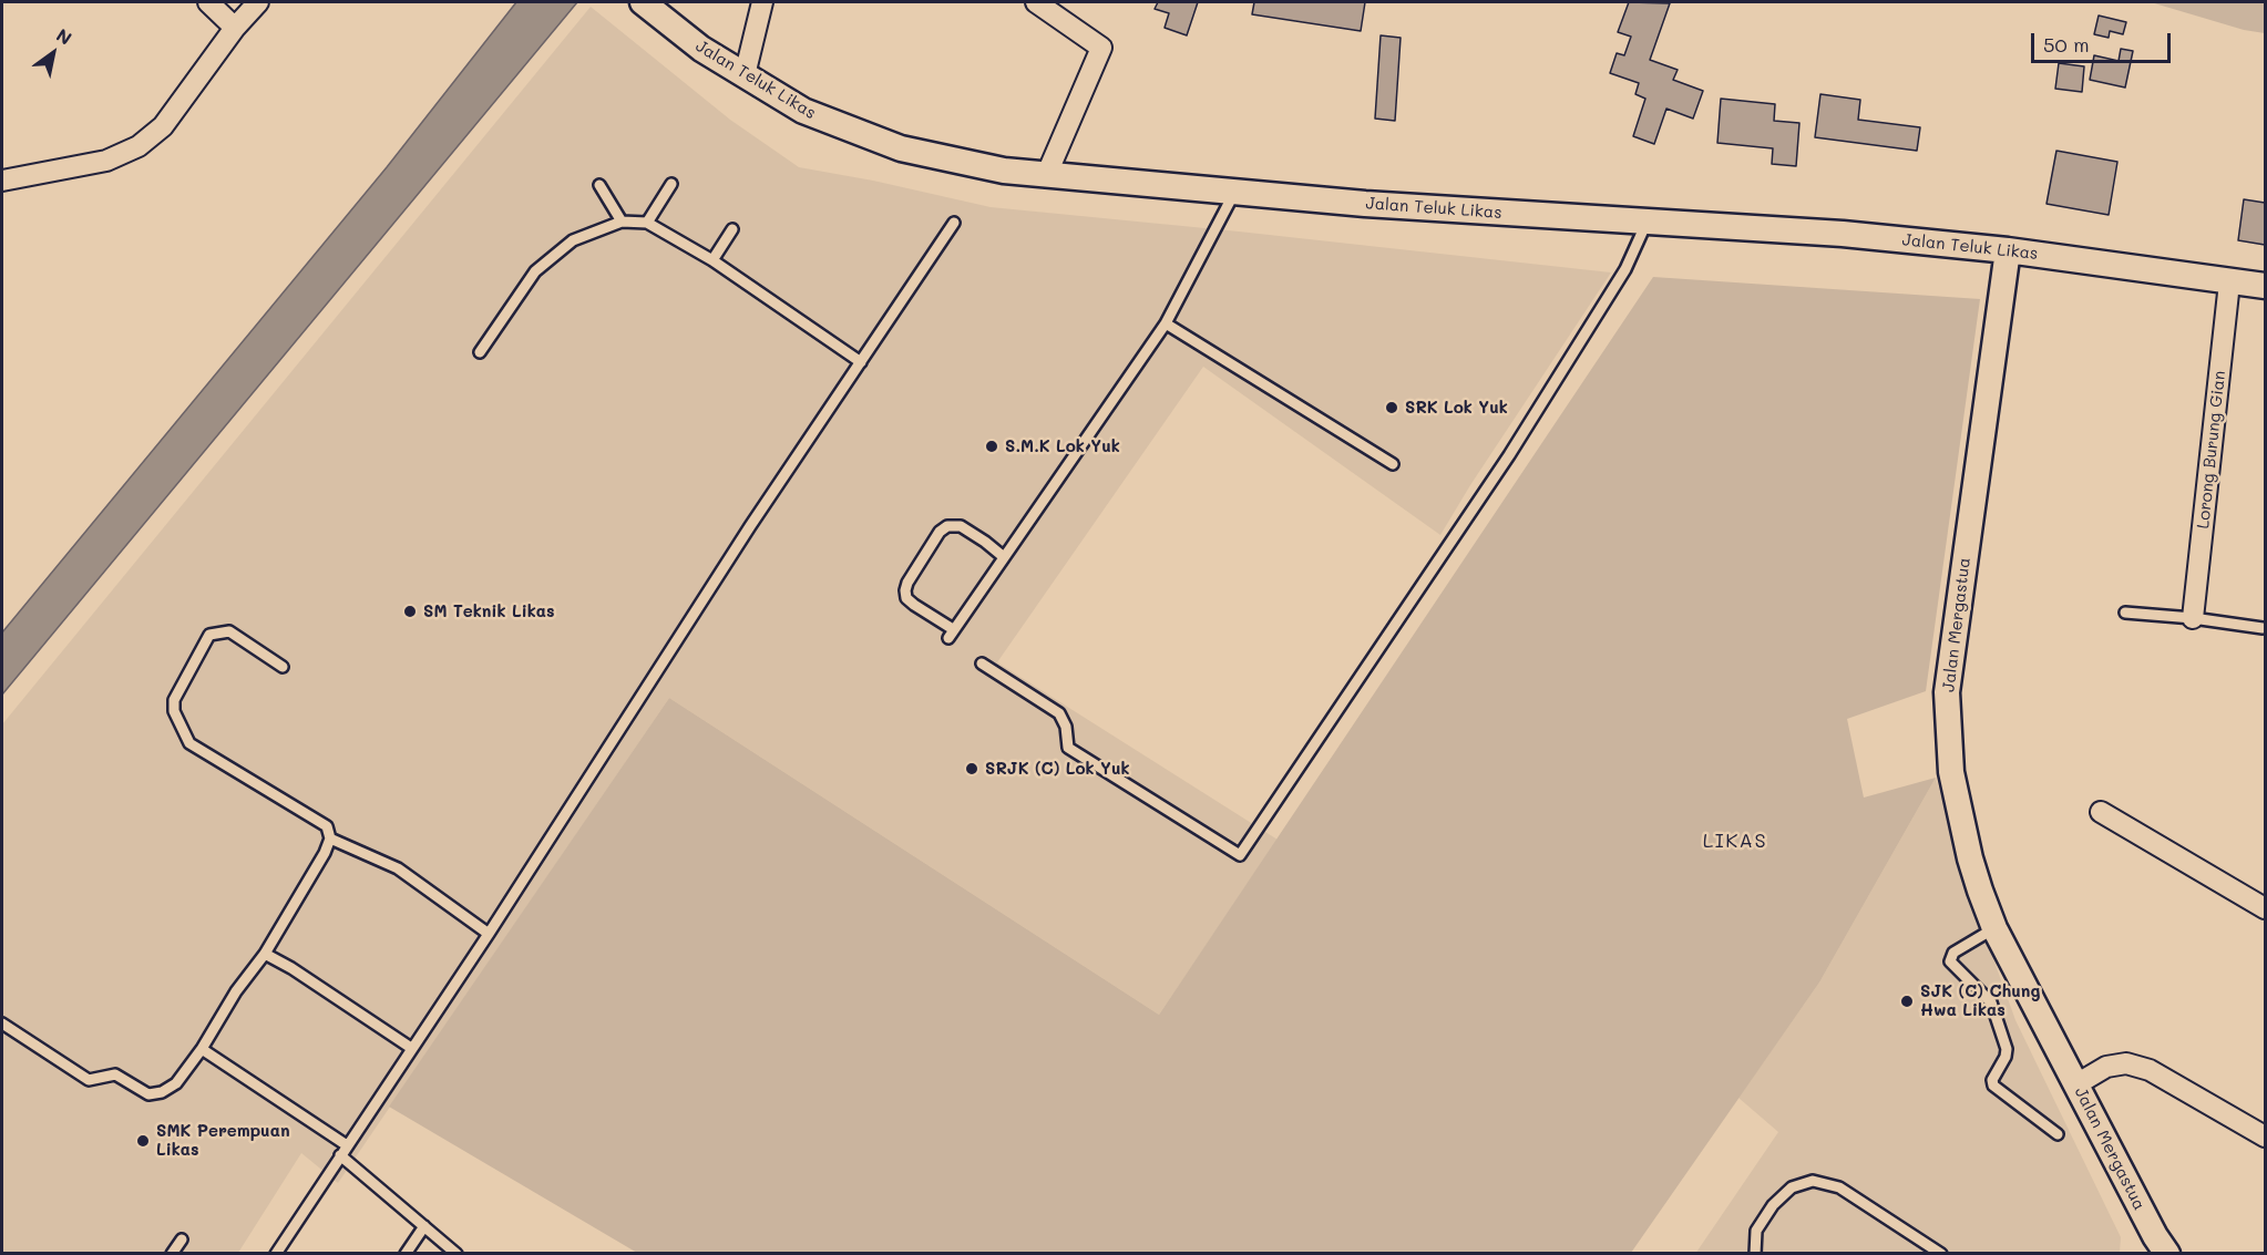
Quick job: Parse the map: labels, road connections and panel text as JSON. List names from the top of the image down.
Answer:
{
  "streets": {
    "street": ["Jalan Teluk Likas", "Lorong Burung Gian", "Jalan Mergastua"]
  },
  "crossings": [
    ["Jalan Teluk Likas", "Lorong Burung Gian"],
    ["Jalan Teluk Likas", "Jalan Mergastua"]
  ],
  "districts": ["LIKAS"],
  "places": [
    "SRK Lok Yuk",
    "S.M.K Lok Yuk",
    "SM Teknik Likas",
    "SRJK (C) Lok Yuk",
    "SJK (C) Chung Hwa Likas",
    "SMK Perempuan Likas"
  ],
  "scale_bar": "50 m",
  "north": "top right"
}
